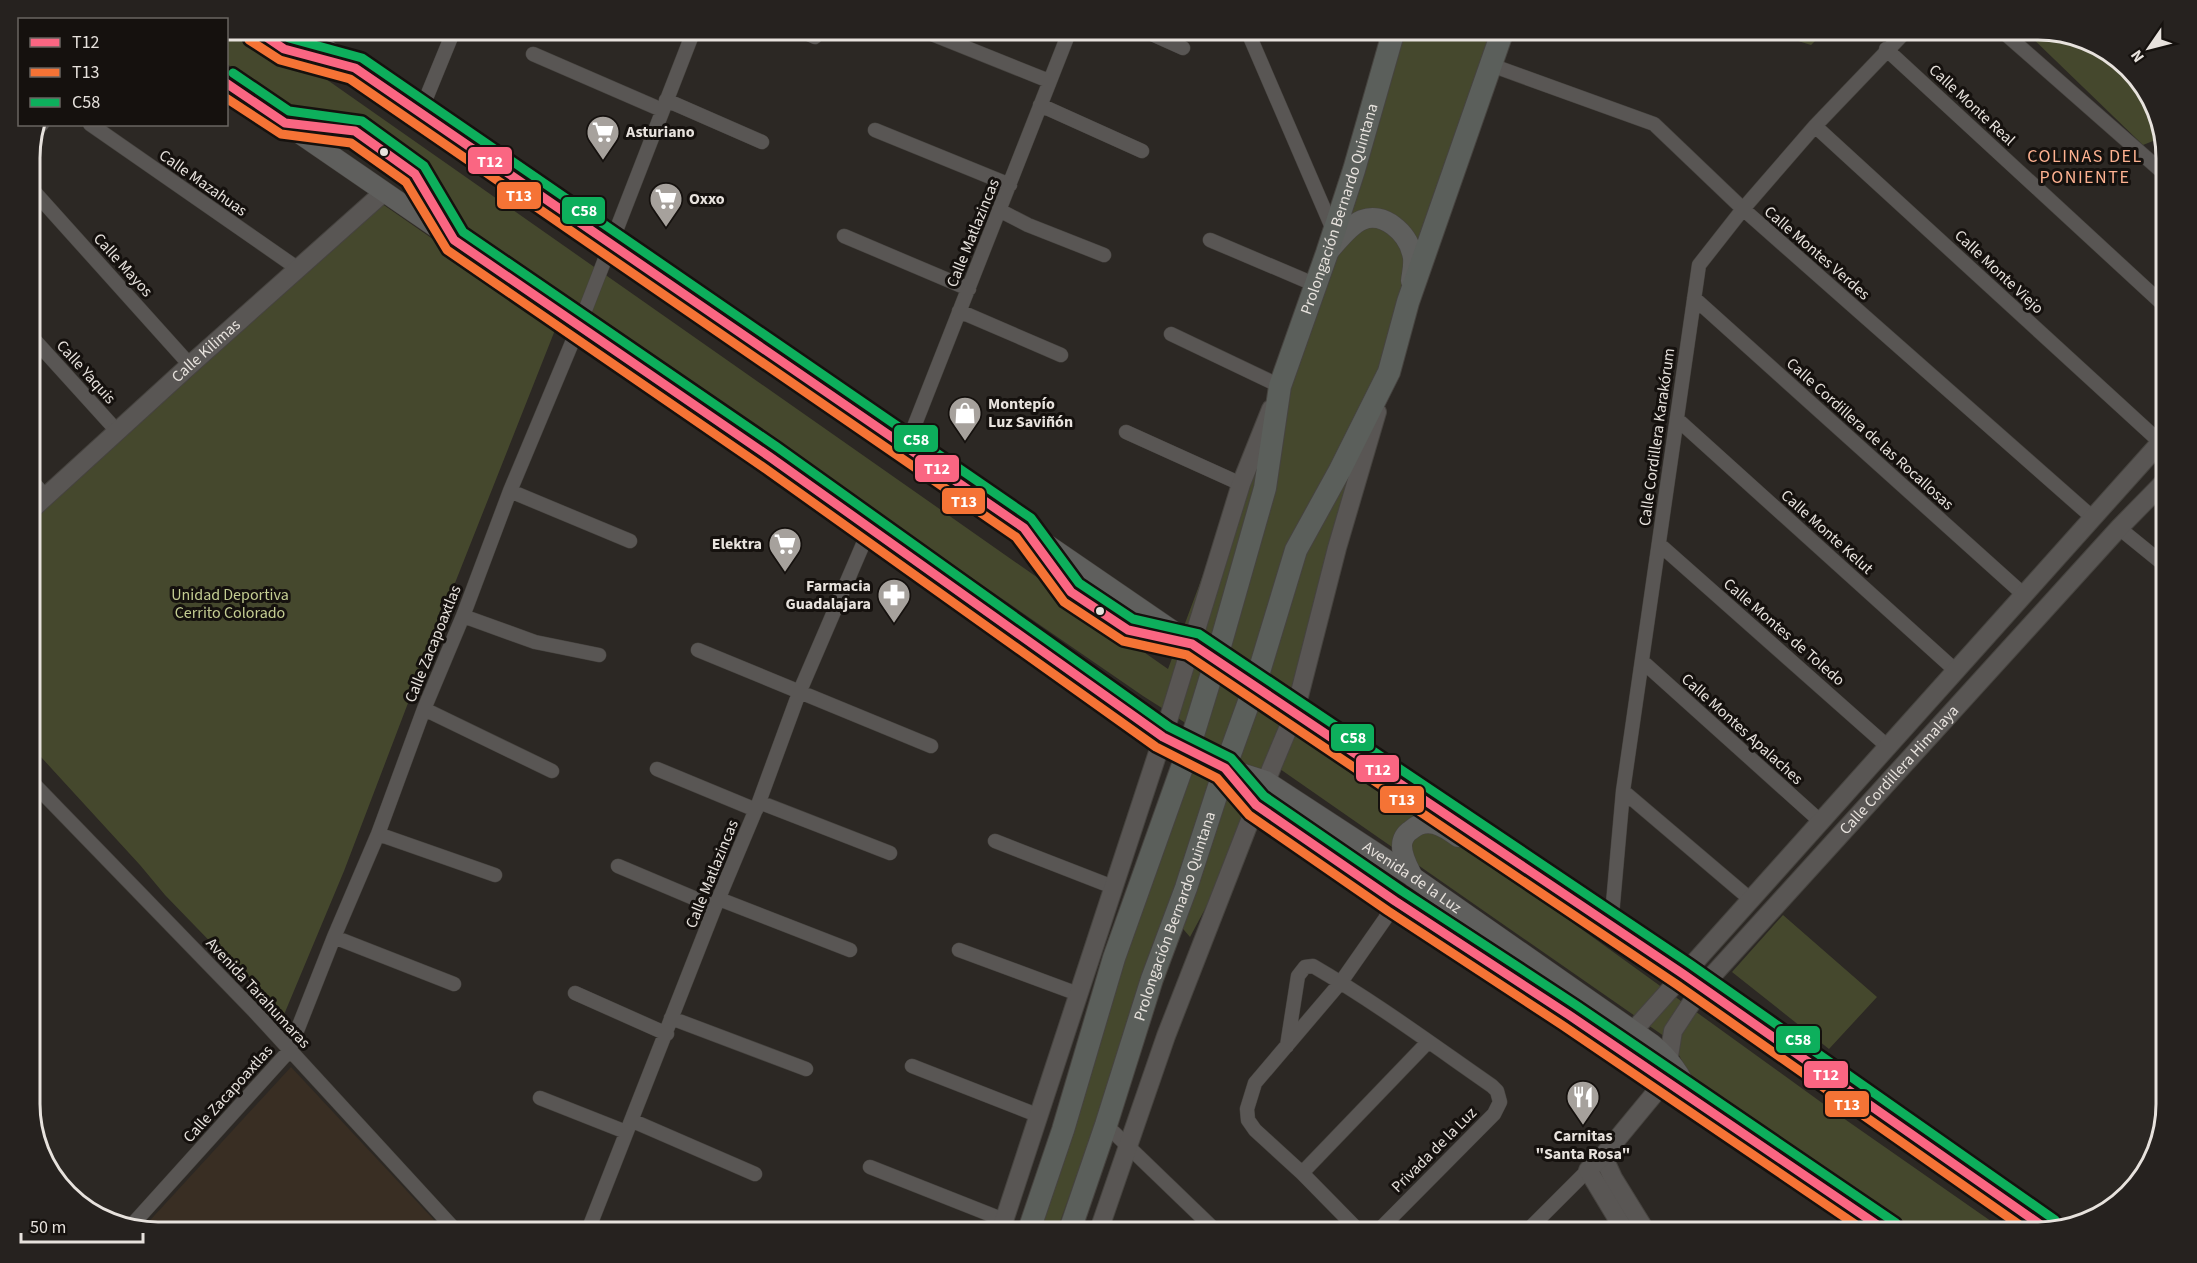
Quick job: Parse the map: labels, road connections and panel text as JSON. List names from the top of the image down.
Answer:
{
  "streets": {
    "main road": ["Prolongación Bernardo Quintana", "Avenida de la Luz"],
    "street": [
      "Calle Monte Real",
      "Calle Mazahuas",
      "Calle Matlazincas",
      "Calle Montes Verdes",
      "Calle Mayos",
      "Calle Monte Viejo",
      "Calle Kilimas",
      "Calle Yaquis",
      "Calle Cordillera de las Rocallosas",
      "Calle Cordillera Karakórum",
      "Calle Monte Kelut",
      "Calle Montes de Toledo",
      "Calle Zacapoaxtlas",
      "Calle Montes Apalaches",
      "Calle Cordillera Himalaya",
      "Avenida Tarahumaras",
      "Privada de la Luz"
    ]
  },
  "crossings": [
    ["Calle Monte Real", "Calle Cordillera Karakórum"],
    ["Calle Mazahuas", "Calle Kilimas"],
    ["Prolongación Bernardo Quintana", "Calle Montes Verdes"],
    ["Prolongación Bernardo Quintana", "Avenida de la Luz"],
    ["Calle Matlazincas", "Avenida de la Luz"],
    ["Calle Montes Verdes", "Calle Cordillera Karakórum"],
    ["Calle Montes Verdes", "Calle Cordillera Himalaya"],
    ["Calle Mayos", "Calle Kilimas"],
    ["Calle Monte Viejo", "Calle Cordillera Karakórum"],
    ["Calle Kilimas", "Calle Yaquis"],
    ["Calle Kilimas", "Avenida de la Luz"],
    ["Calle Cordillera de las Rocallosas", "Calle Cordillera Karakórum"],
    ["Calle Cordillera de las Rocallosas", "Calle Cordillera Himalaya"],
    ["Calle Cordillera Karakórum", "Calle Monte Kelut"],
    ["Calle Cordillera Karakórum", "Calle Montes de Toledo"],
    ["Calle Cordillera Karakórum", "Calle Montes Apalaches"],
    ["Calle Monte Kelut", "Calle Cordillera Himalaya"],
    ["Calle Montes de Toledo", "Calle Cordillera Himalaya"],
    ["Calle Zacapoaxtlas", "Avenida de la Luz"],
    ["Calle Zacapoaxtlas", "Avenida Tarahumaras"],
    ["Calle Montes Apalaches", "Calle Cordillera Himalaya"],
    ["Calle Cordillera Himalaya", "Avenida de la Luz"],
    ["Avenida de la Luz", "Privada de la Luz"]
  ],
  "districts": ["COLINAS DEL PONIENTE"],
  "parks": ["Unidad Deportiva Cerrito Colorado"],
  "places": {
    "supermarket": ["Asturiano", "Oxxo", "Elektra"],
    "shop": ["Montepío Luz Saviñón"],
    "pharmacy": ["Farmacia Guadalajara"],
    "restaurant": ["Carnitas \"Santa Rosa\""]
  },
  "lines": ["transit line C58", "transit line T12", "transit line T13"],
  "legend": ["T12", "T13", "C58"],
  "scale_bar": "50 m",
  "north": "bottom left"
}
